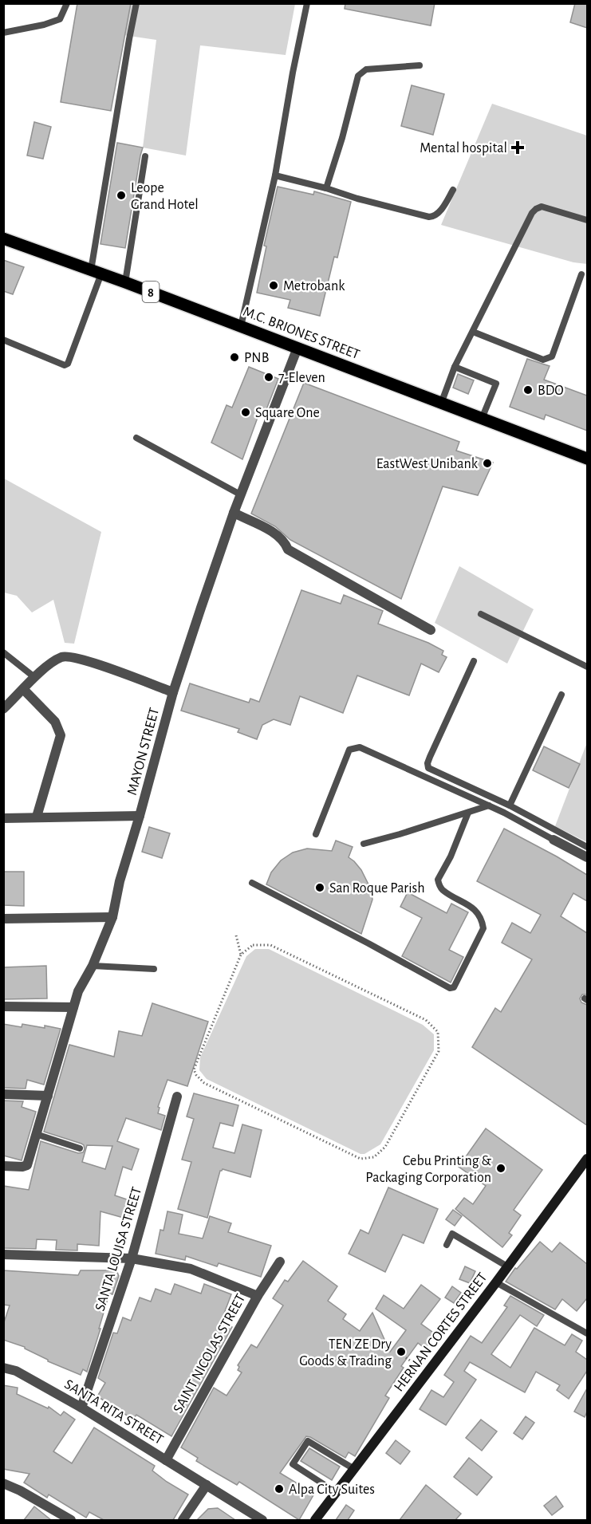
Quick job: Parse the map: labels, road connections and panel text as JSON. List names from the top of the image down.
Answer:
{
  "streets": {
    "main road": ["8", "M.C. BRIONES STREET", "HERNAN CORTES STREET"],
    "street": [
      "MAYON STREET",
      "SANTA LOUISA STREET",
      "SAINT NICOLAS STREET",
      "SANTA RITA STREET"
    ]
  },
  "crossings": [
    ["M.C. BRIONES STREET", "MAYON STREET"],
    ["SANTA LOUISA STREET", "SANTA RITA STREET"],
    ["SAINT NICOLAS STREET", "SANTA RITA STREET"]
  ],
  "places": {
    "health": ["Mental hospital"],
    "other": [
      "Leope Grand Hotel",
      "Metrobank",
      "PNB",
      "7-Eleven",
      "BDO",
      "Square One",
      "EastWest Unibank",
      "San Roque Parish",
      "Cebu Printing & Packaging Corporation",
      "TEN ZE Dry Goods & Trading",
      "Alpa City Suites"
    ]
  }
}
